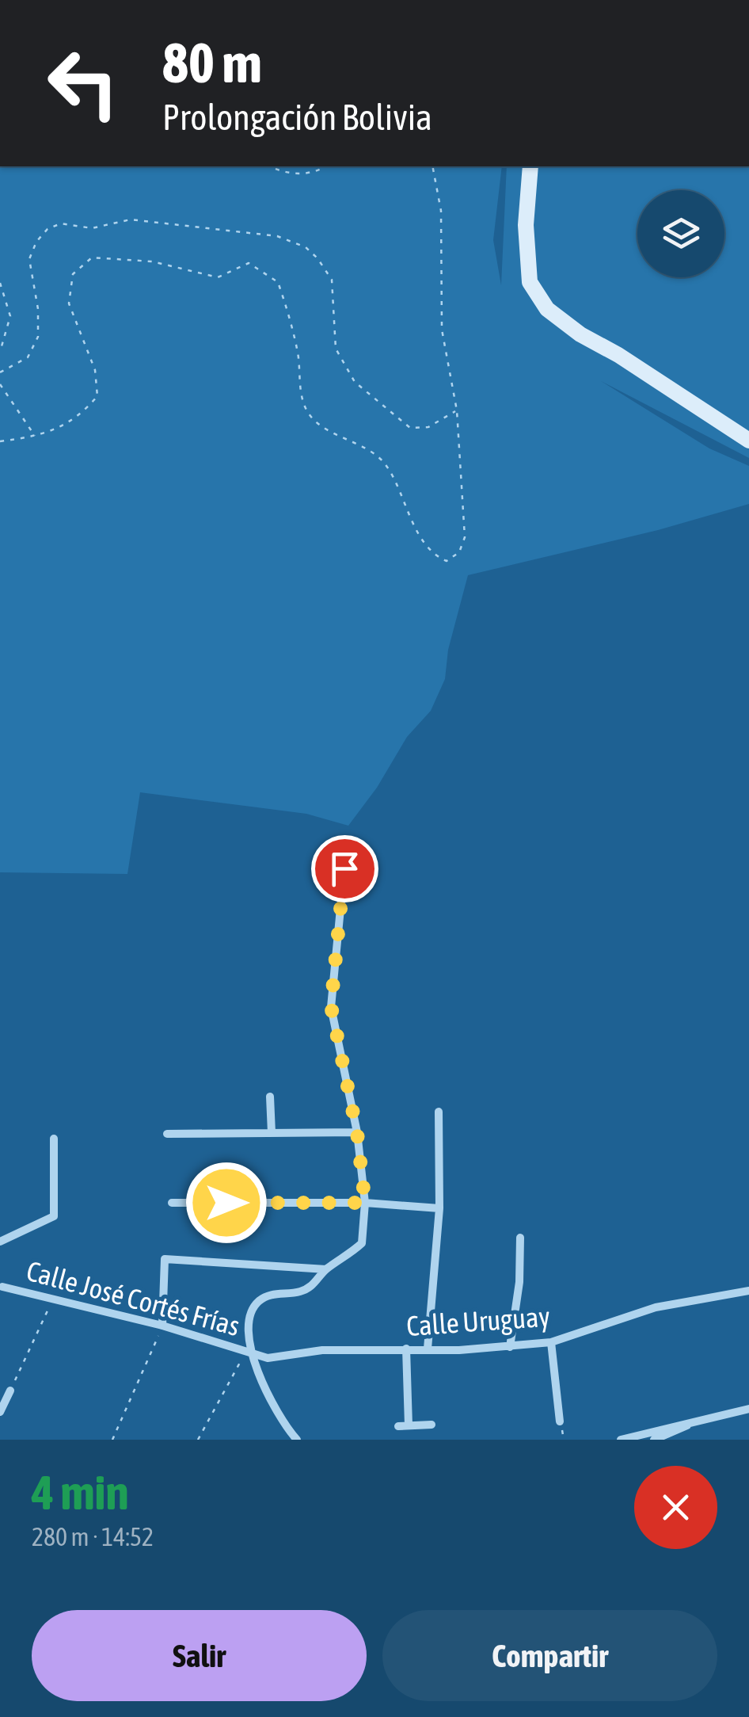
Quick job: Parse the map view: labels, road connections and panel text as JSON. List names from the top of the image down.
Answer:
{
  "streets": {
    "street": ["Calle José Cortés Frías", "Calle Uruguay"]
  },
  "crossings": [
    ["Calle José Cortés Frías", "Calle Uruguay"]
  ],
  "page": {
    "turn": ["80 m", "Prolongación Bolivia"],
    "heading": ["4 min", "280 m · 14:52"],
    "buttons": ["Salir", "Compartir"]
  }
}
